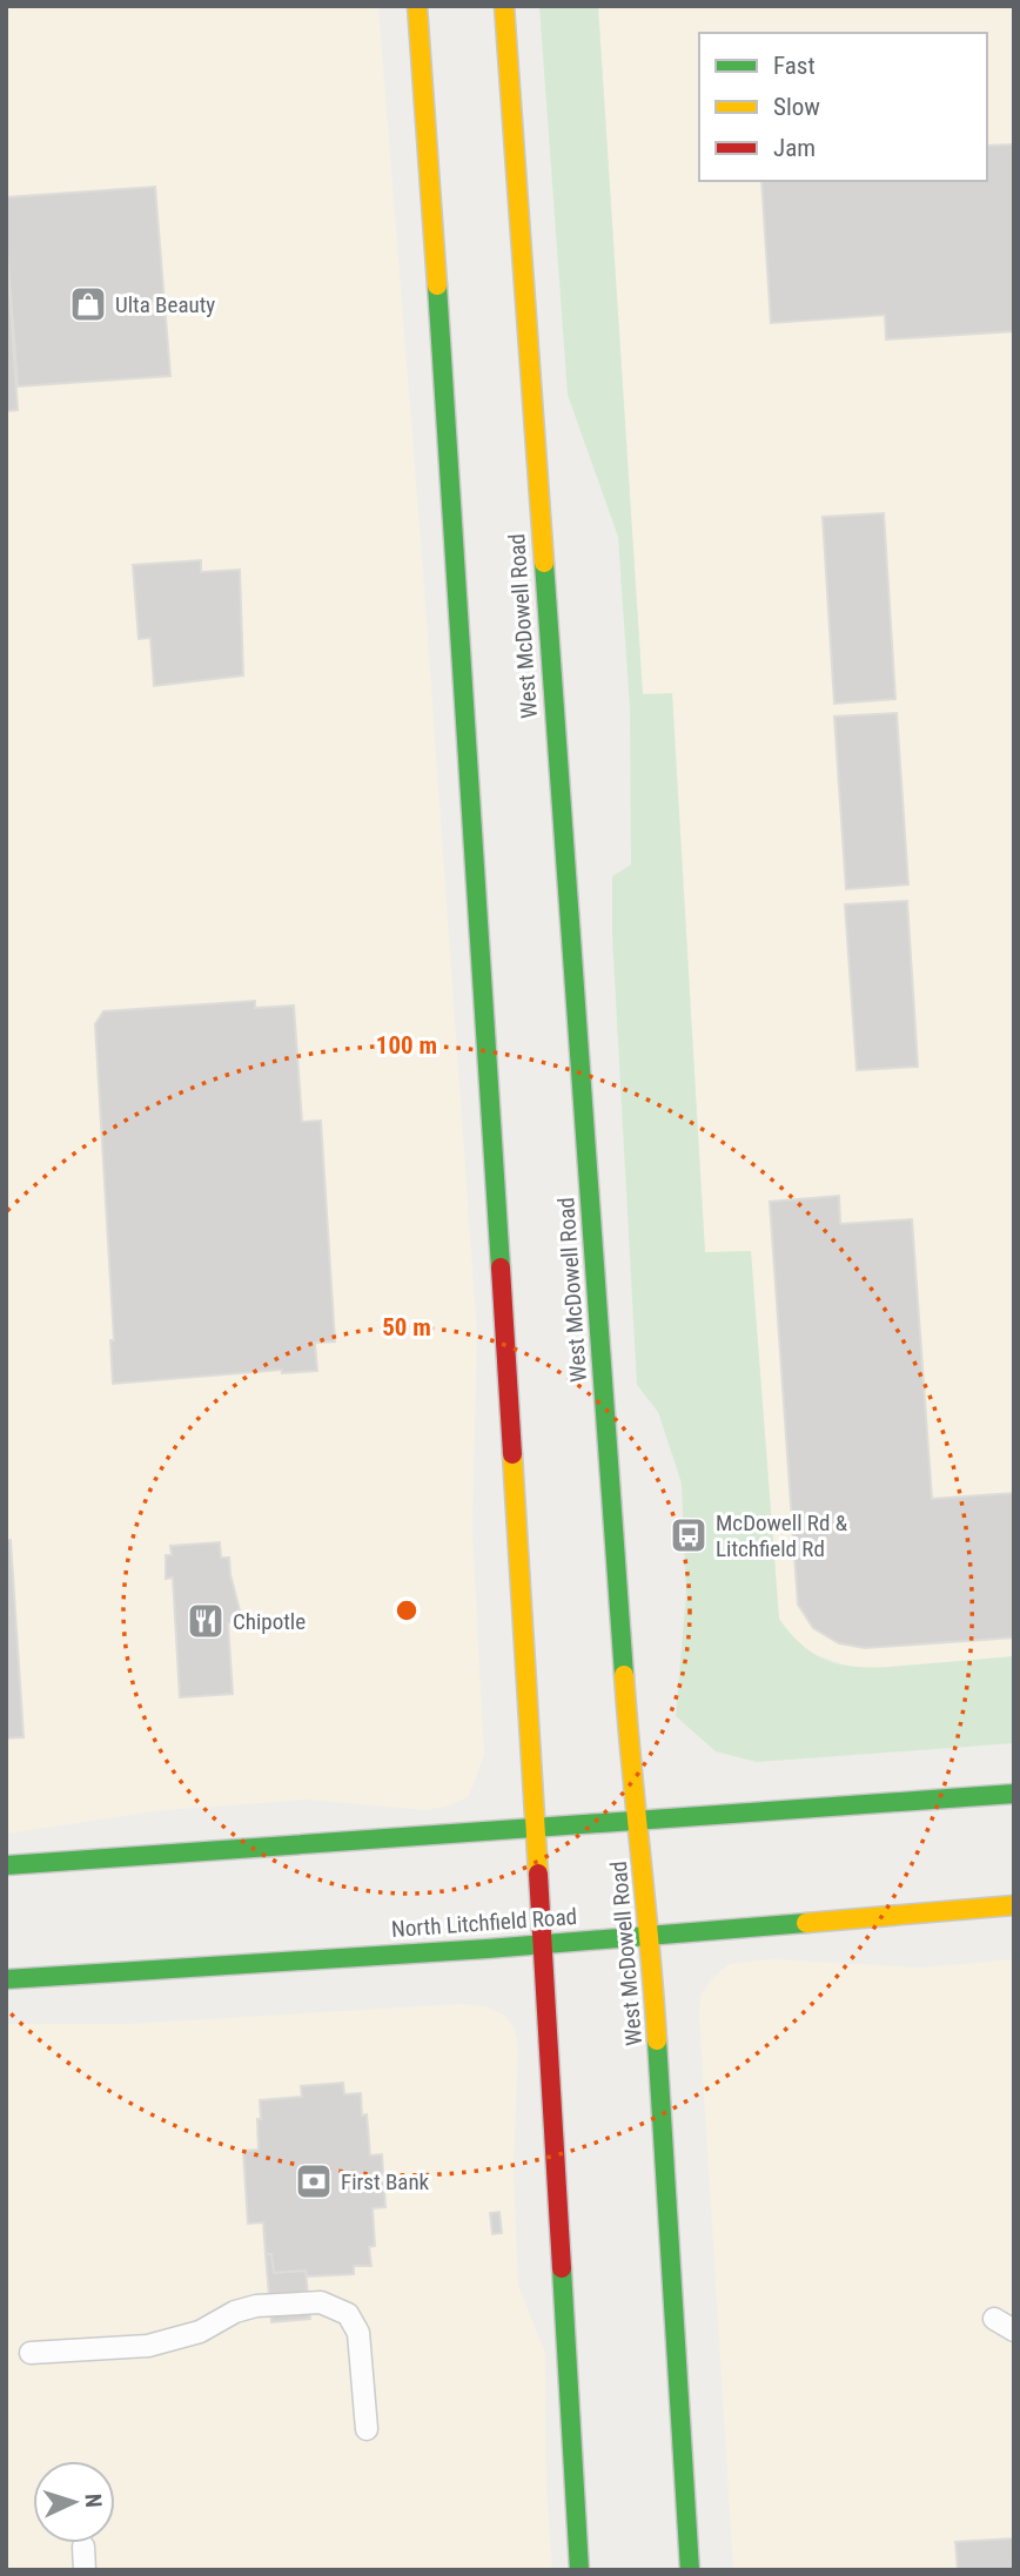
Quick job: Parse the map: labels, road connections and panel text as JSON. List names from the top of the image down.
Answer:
{
  "streets": {
    "main road": ["West McDowell Road", "North Litchfield Road"]
  },
  "crossings": [
    ["West McDowell Road", "North Litchfield Road"]
  ],
  "places": {
    "shop": ["Ulta Beauty"],
    "bus stop": ["McDowell Rd & Litchfield Rd"],
    "restaurant": ["Chipotle"],
    "bank": ["First Bank"]
  },
  "legend": ["Fast", "Slow", "Jam"],
  "north": "right",
  "rings": ["100 m", "50 m"]
}
